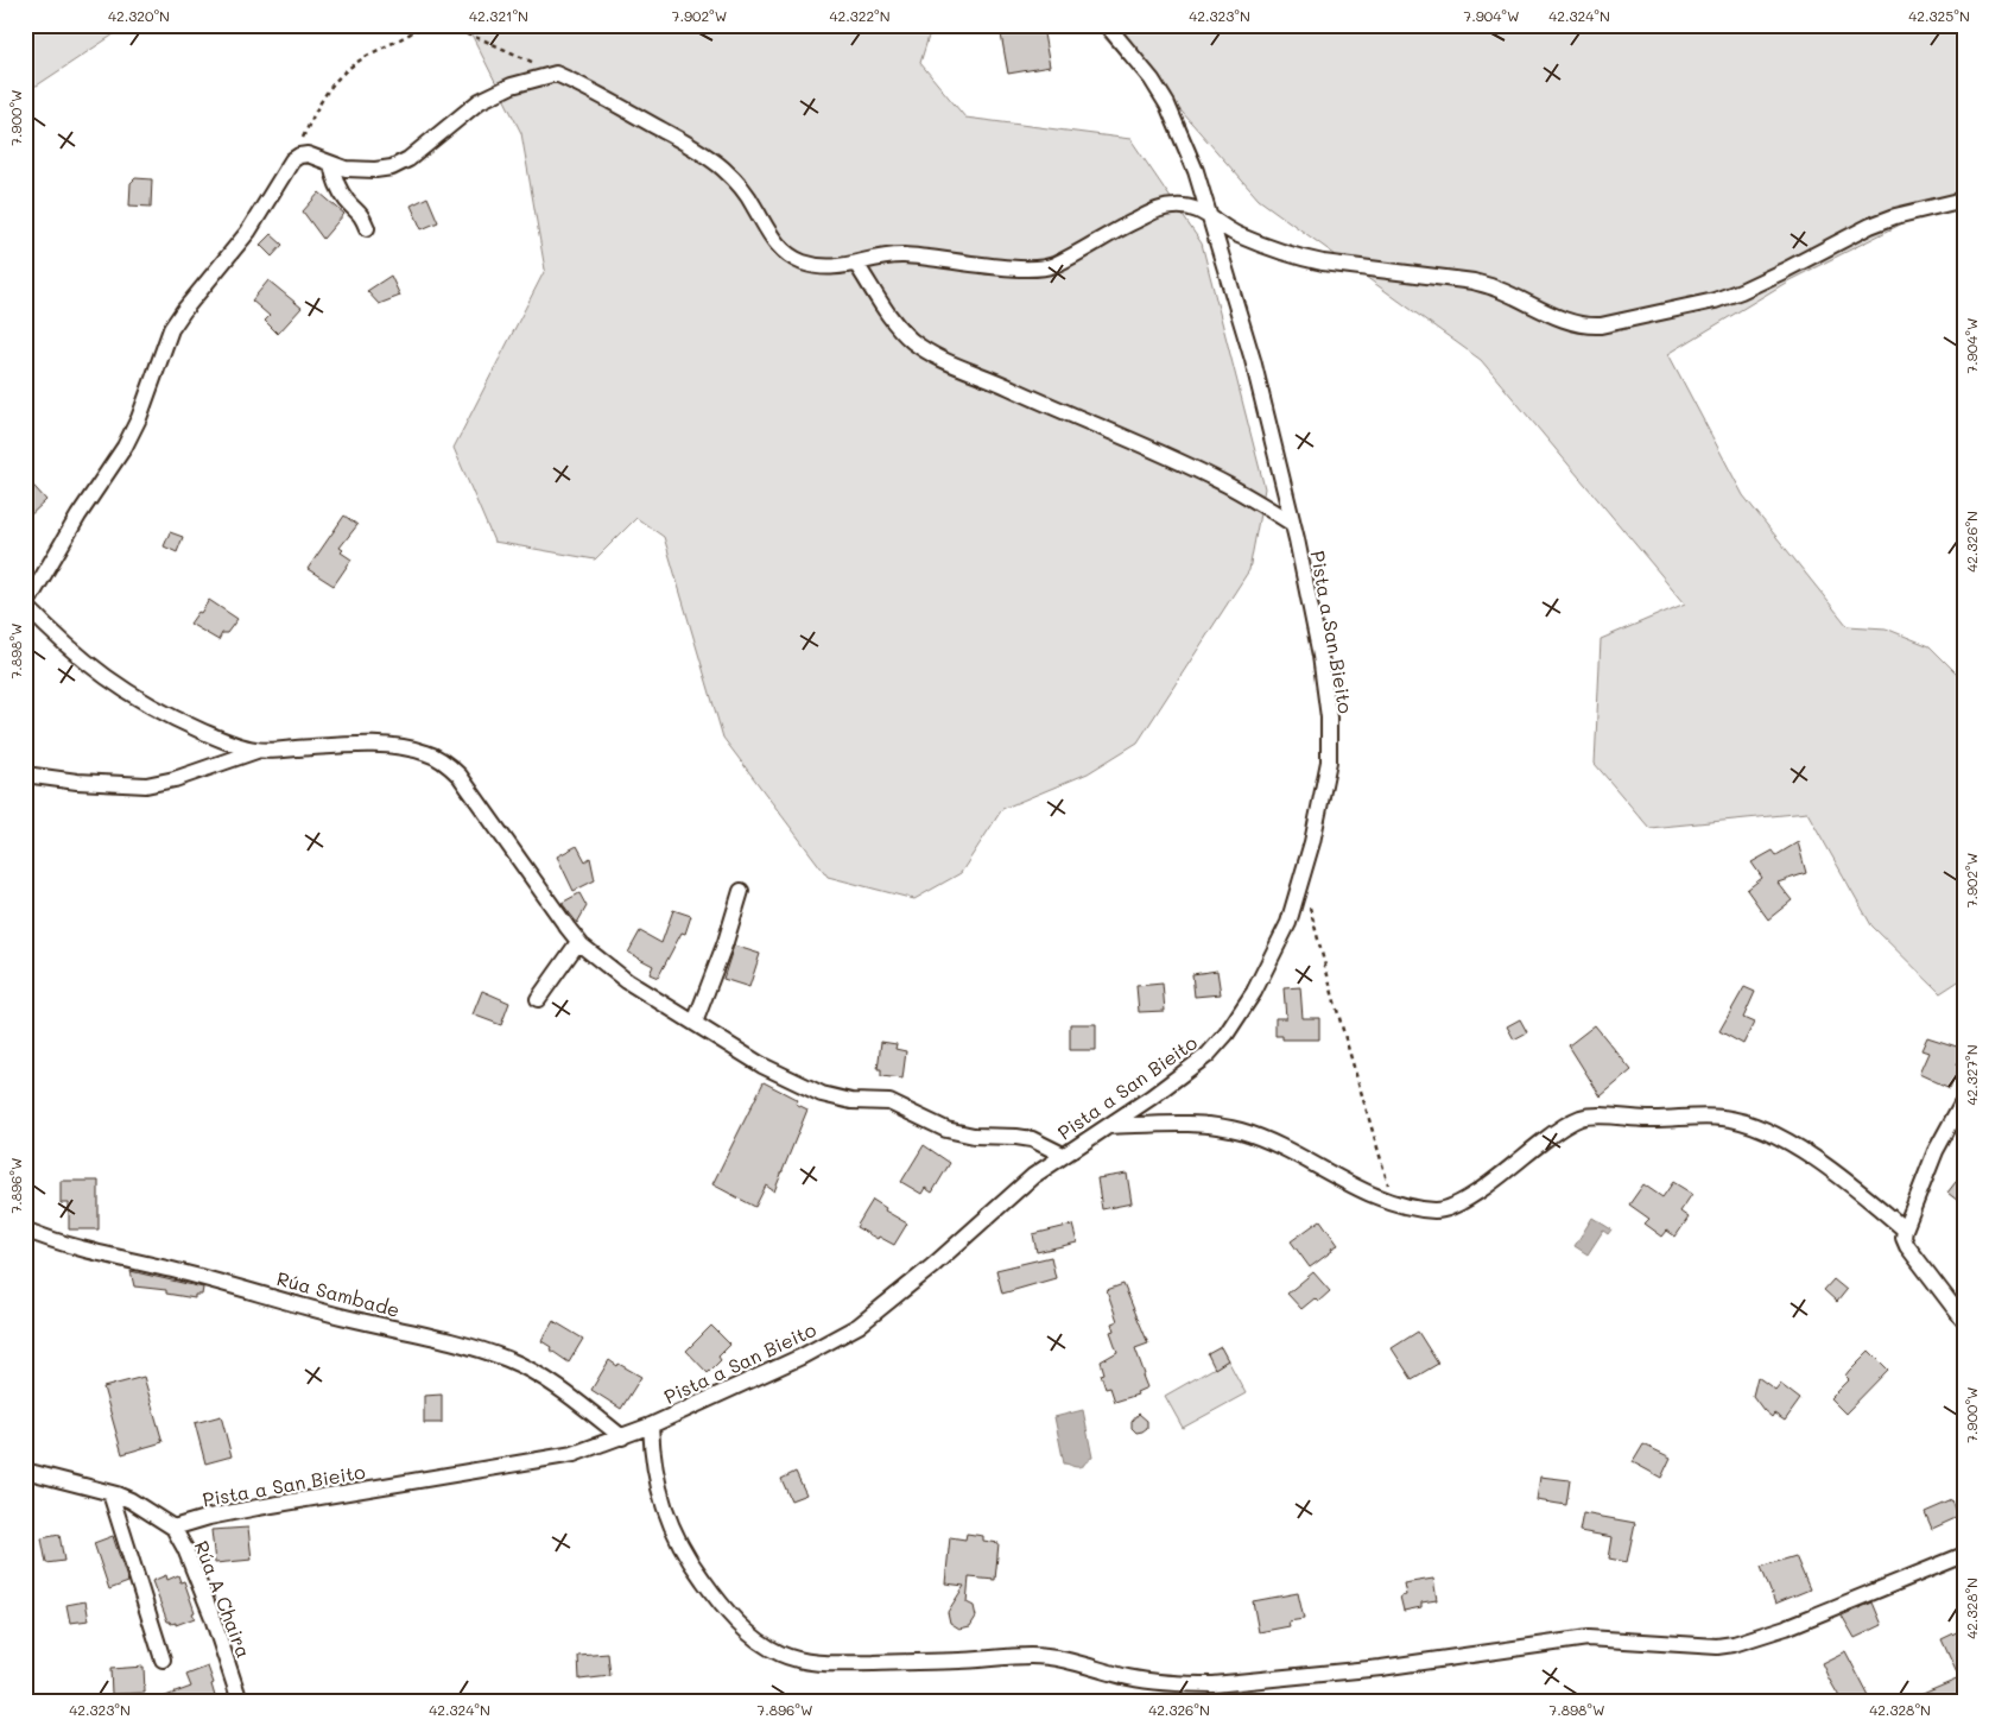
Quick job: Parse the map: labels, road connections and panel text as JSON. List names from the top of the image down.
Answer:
{
  "streets": {
    "street": ["Pista a San Bieito", "Rúa Sambade", "Rúa A Chaira"]
  },
  "crossings": [
    ["Pista a San Bieito", "Rúa Sambade"],
    ["Pista a San Bieito", "Rúa A Chaira"]
  ],
  "coordinates": [
    "42.320°N",
    "42.321°N",
    "7.902°W",
    "42.322°N",
    "42.323°N",
    "7.904°W",
    "42.324°N",
    "42.325°N",
    "7.900°W",
    "42.326°N",
    "7.898°W",
    "42.327°N",
    "7.896°W",
    "42.328°N"
  ]
}
